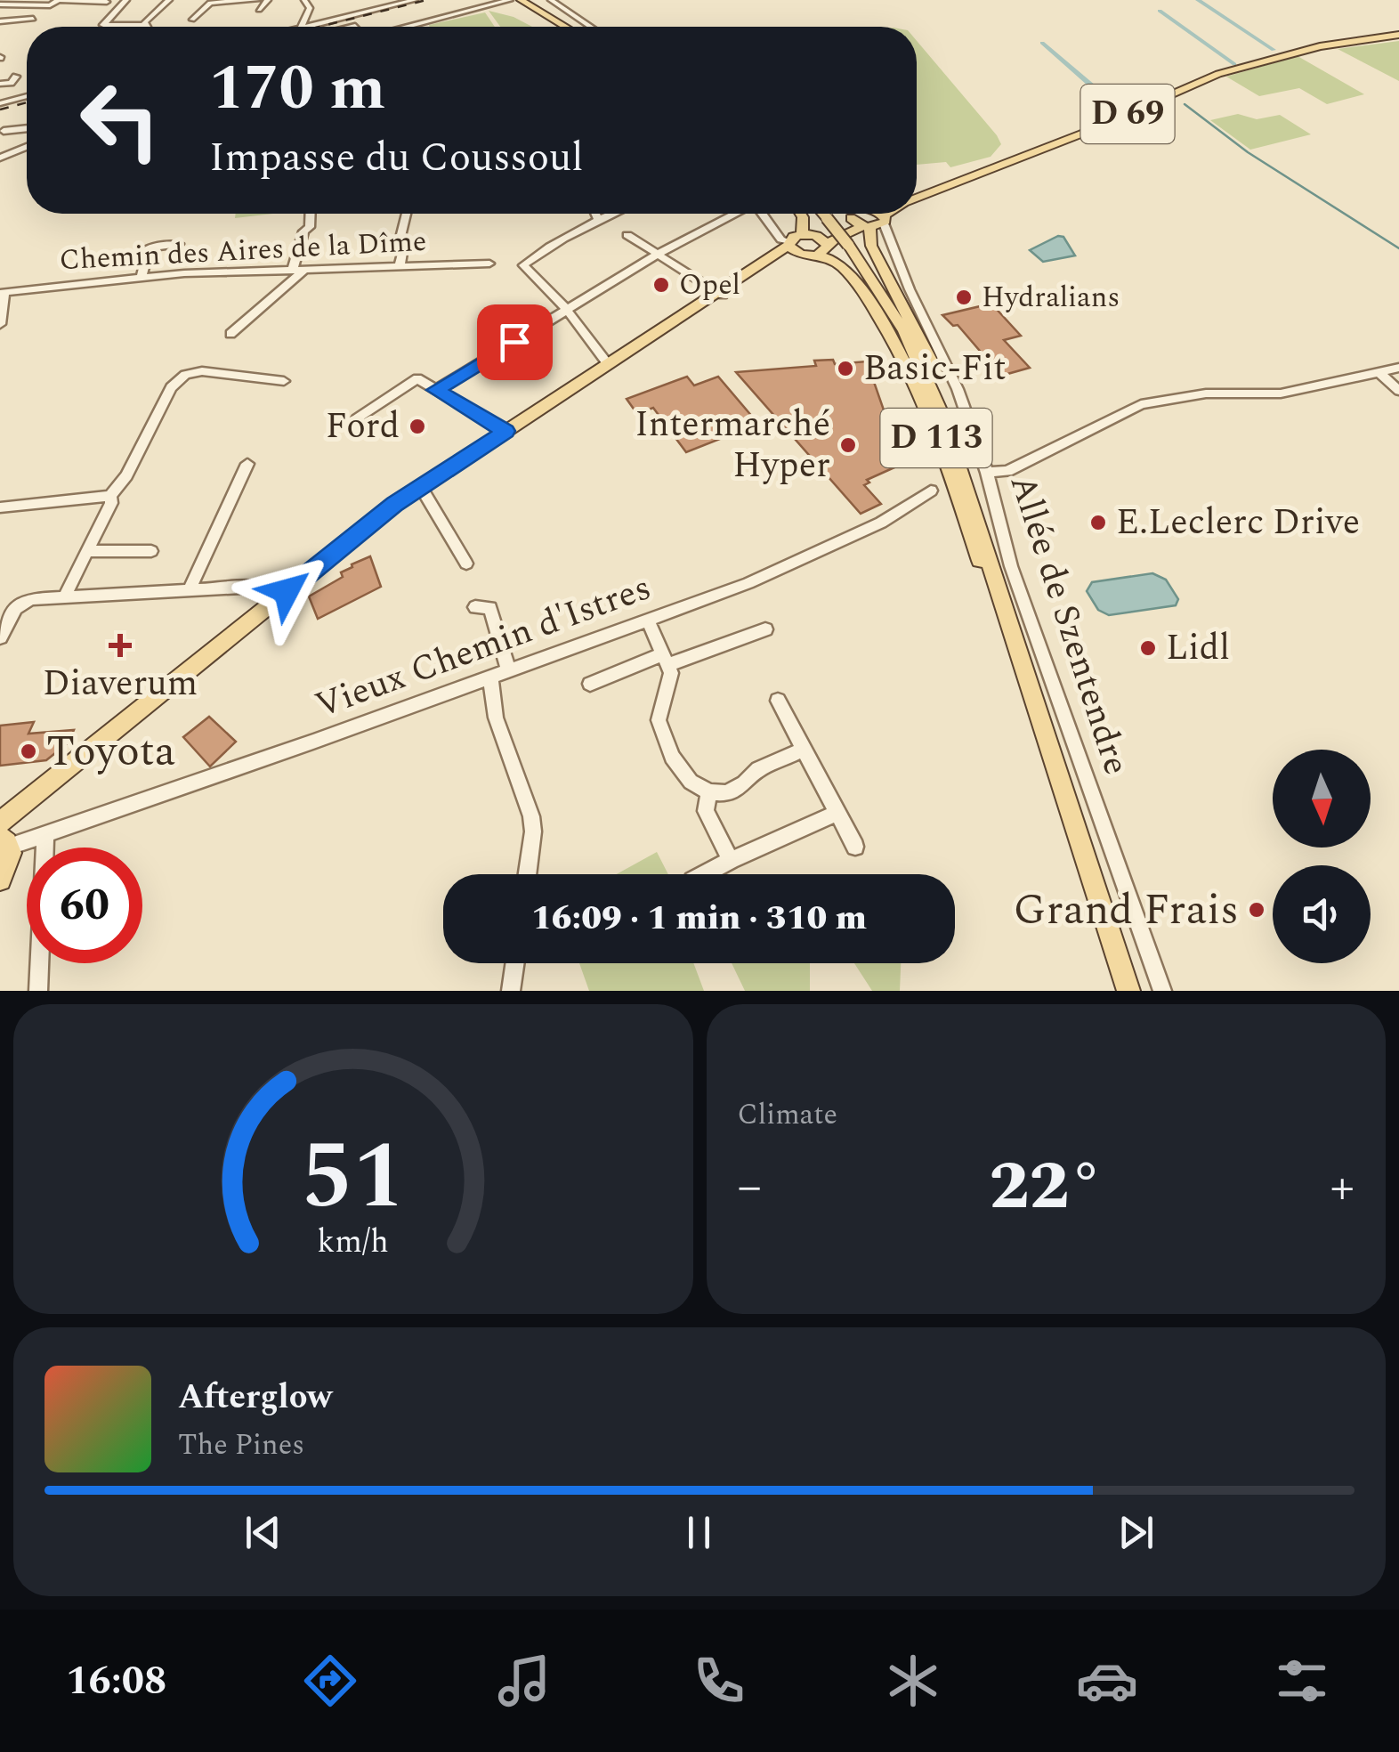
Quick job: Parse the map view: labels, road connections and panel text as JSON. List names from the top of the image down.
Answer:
{
  "streets": {
    "main road": ["D 69", "D 113"],
    "street": ["Chemin des Aires de la Dîme", "Allée de Szentendre", "Vieux Chemin d'Istres"]
  },
  "crossings": [
    ["D 69", "D 113"],
    ["D 69", "Allée de Szentendre"]
  ],
  "places": {
    "other": [
      "Opel",
      "Hydralians",
      "Basic-Fit",
      "Ford",
      "Intermarché Hyper",
      "E.Leclerc Drive",
      "Lidl",
      "Toyota",
      "Grand Frais"
    ],
    "health": ["Diaverum"]
  },
  "north": "bottom",
  "page": {
    "turn": ["170 m", "Impasse du Coussoul"],
    "limit": "60",
    "trip": "16:09 · 1 min · 310 m",
    "tile": "Climate",
    "heat": ["−", "22°", "+"],
    "song": ["Afterglow", "The Pines"],
    "tabs": "16:08",
    "gauge": ["51", "km/h"]
  }
}
